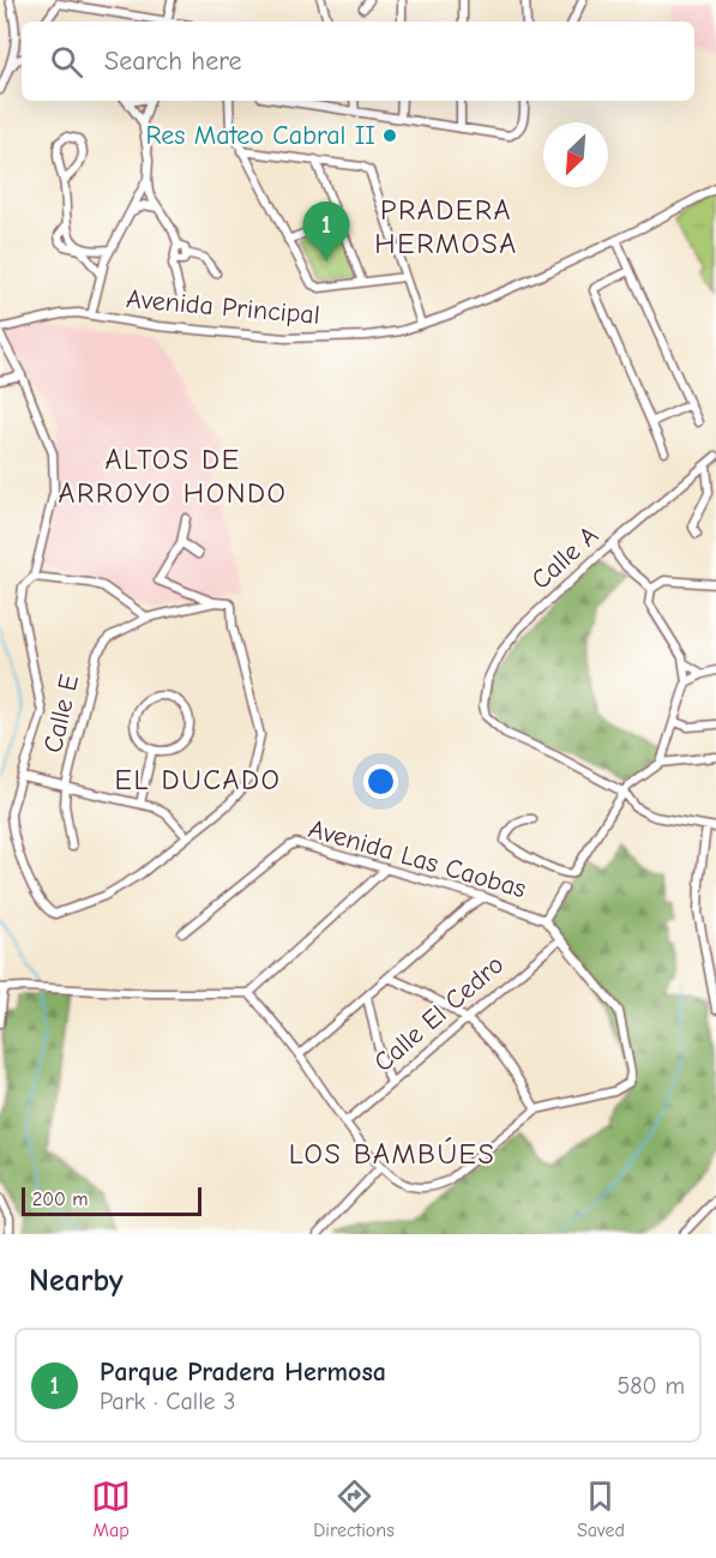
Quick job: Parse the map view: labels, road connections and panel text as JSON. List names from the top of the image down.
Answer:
{
  "streets": {
    "street": [
      "Avenida Principal",
      "Calle A",
      "Calle E",
      "Avenida Las Caobas",
      "Calle El Cedro"
    ]
  },
  "crossings": [
    ["Avenida Las Caobas", "Calle El Cedro"]
  ],
  "districts": [
    "PRADERA HERMOSA",
    "ALTOS DE ARROYO HONDO",
    "EL DUCADO",
    "LOS BAMBÚES"
  ],
  "places": ["Res Mateo Cabral II"],
  "scale_bar": "200 m",
  "north": "bottom left",
  "page": {
    "search": "Search here",
    "pins": "1",
    "scale": "200 m",
    "heading": "Nearby",
    "list": [
      {
        "mark": "1",
        "name": "Parque Pradera Hermosa",
        "note": "Park · Calle 3",
        "value": "580 m"
      }
    ],
    "nav": ["Map", "Directions", "Saved"]
  }
}
